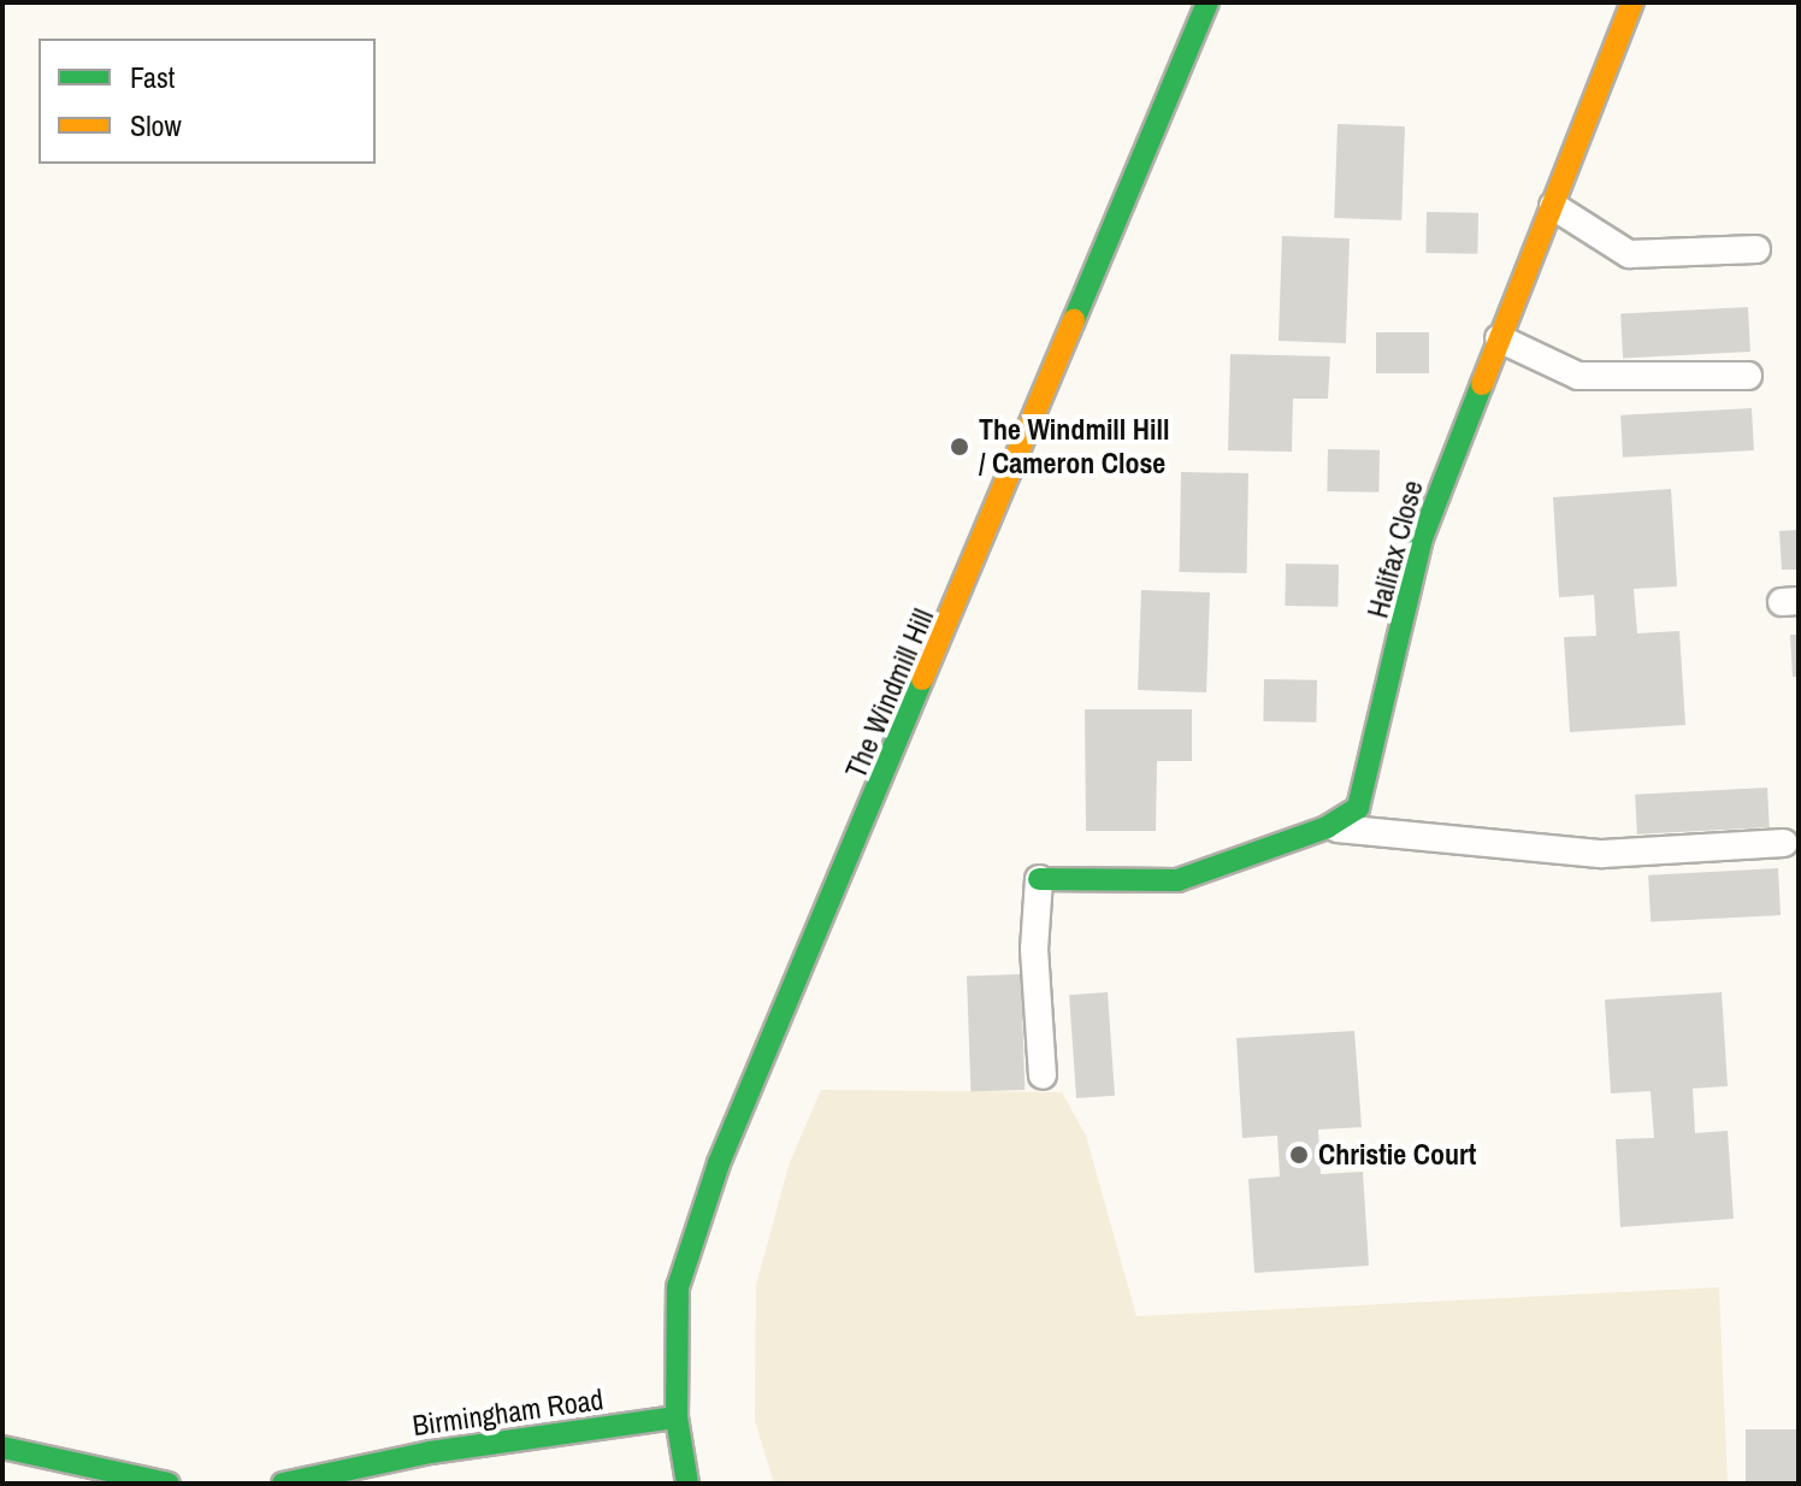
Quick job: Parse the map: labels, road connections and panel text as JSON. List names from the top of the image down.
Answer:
{
  "streets": {
    "street": ["Halifax Close", "The Windmill Hill", "Birmingham Road"]
  },
  "crossings": [
    ["The Windmill Hill", "Birmingham Road"]
  ],
  "places": ["The Windmill Hill / Cameron Close", "Christie Court"],
  "legend": ["Fast", "Slow"]
}
